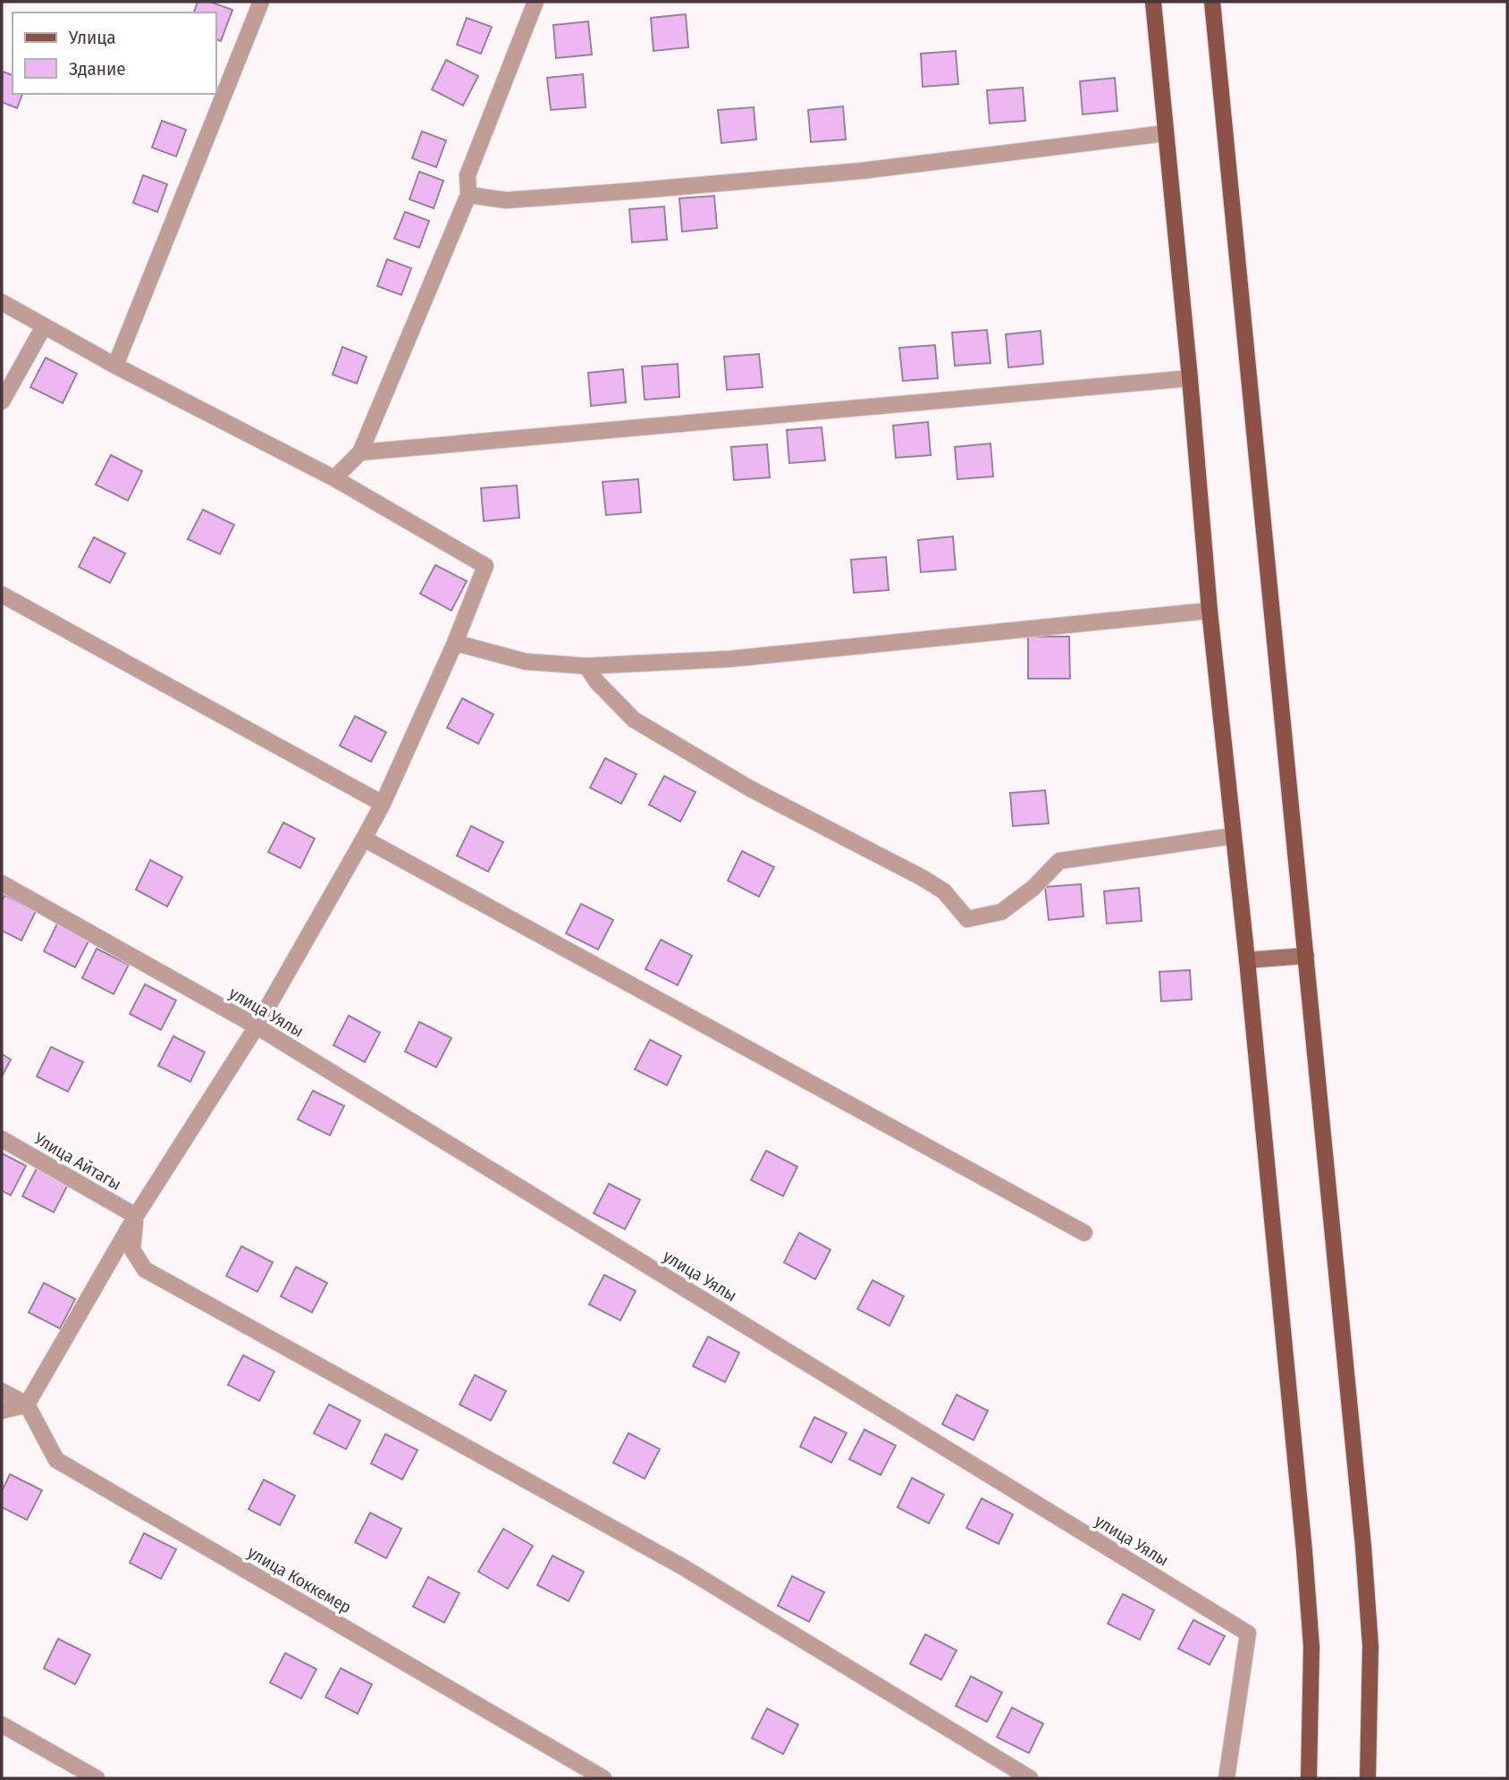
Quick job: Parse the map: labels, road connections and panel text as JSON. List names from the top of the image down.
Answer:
{
  "streets": {
    "street": ["улица Уялы", "Улица Айтагы", "улица Коккемер"]
  },
  "legend": ["Улица", "Здание"]
}
